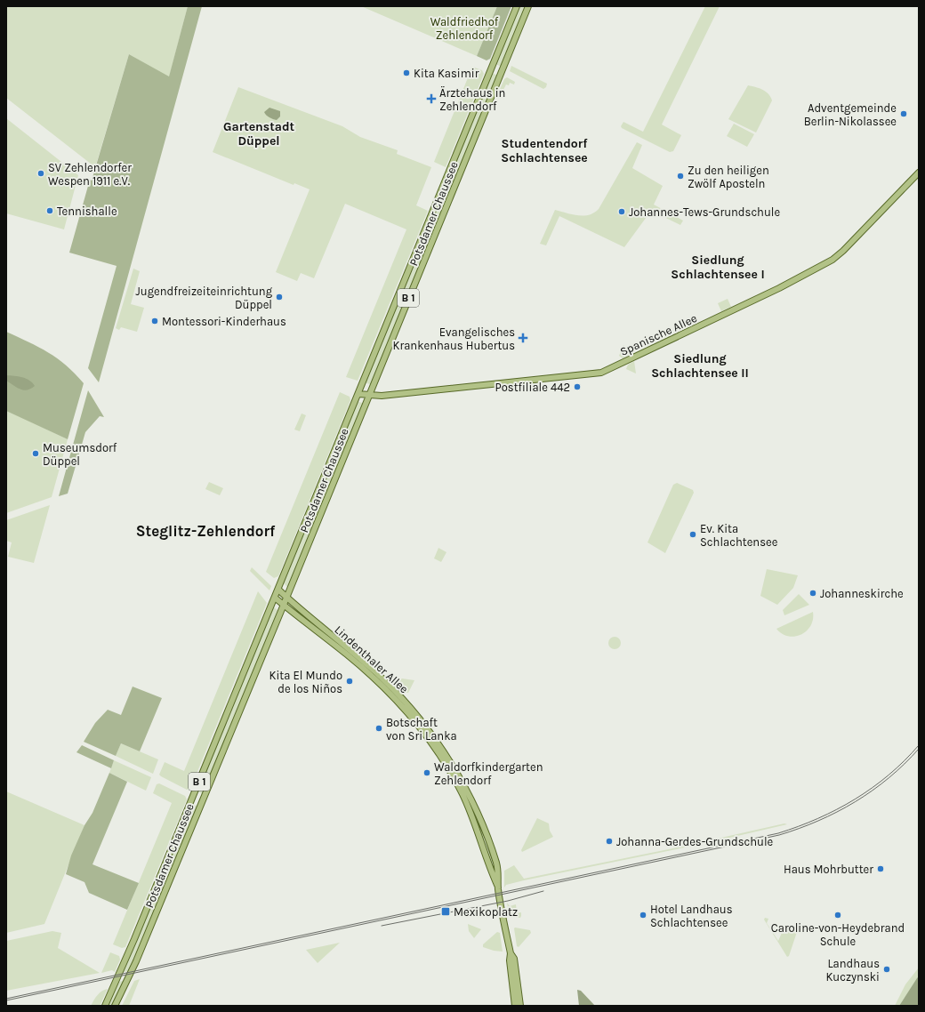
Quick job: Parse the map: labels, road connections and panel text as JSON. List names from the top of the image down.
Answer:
{
  "streets": {
    "main road": [
      "Potsdamer Chaussee",
      "B 1",
      "Spanische Allee",
      "Lindenthaler Allee"
    ]
  },
  "crossings": [
    ["Potsdamer Chaussee", "Spanische Allee"],
    ["Potsdamer Chaussee", "Lindenthaler Allee"]
  ],
  "districts": [
    "Gartenstadt Düppel",
    "Studentendorf Schlachtensee",
    "Siedlung Schlachtensee I",
    "Siedlung Schlachtensee II",
    "Steglitz-Zehlendorf"
  ],
  "parks": ["Waldfriedhof Zehlendorf"],
  "places": {
    "other": [
      "Kita Kasimir",
      "Adventgemeinde Berlin-Nikolassee",
      "SV Zehlendorfer Wespen 1911 e.V.",
      "Zu den heiligen Zwölf Aposteln",
      "Tennishalle",
      "Johannes-Tews-Grundschule",
      "Jugendfreizeiteinrichtung Düppel",
      "Montessori-Kinderhaus",
      "Postfiliale 442",
      "Museumsdorf Düppel",
      "Ev. Kita Schlachtensee",
      "Johanneskirche",
      "Kita El Mundo de los Niños",
      "Botschaft von Sri Lanka",
      "Waldorfkindergarten Zehlendorf",
      "Johanna-Gerdes-Grundschule",
      "Haus Mohrbutter",
      "Hotel Landhaus Schlachtensee",
      "Caroline-von-Heydebrand Schule",
      "Landhaus Kuczynski"
    ],
    "health": ["Ärztehaus in Zehlendorf", "Evangelisches Krankenhaus Hubertus"],
    "transit": ["Mexikoplatz"]
  }
}
